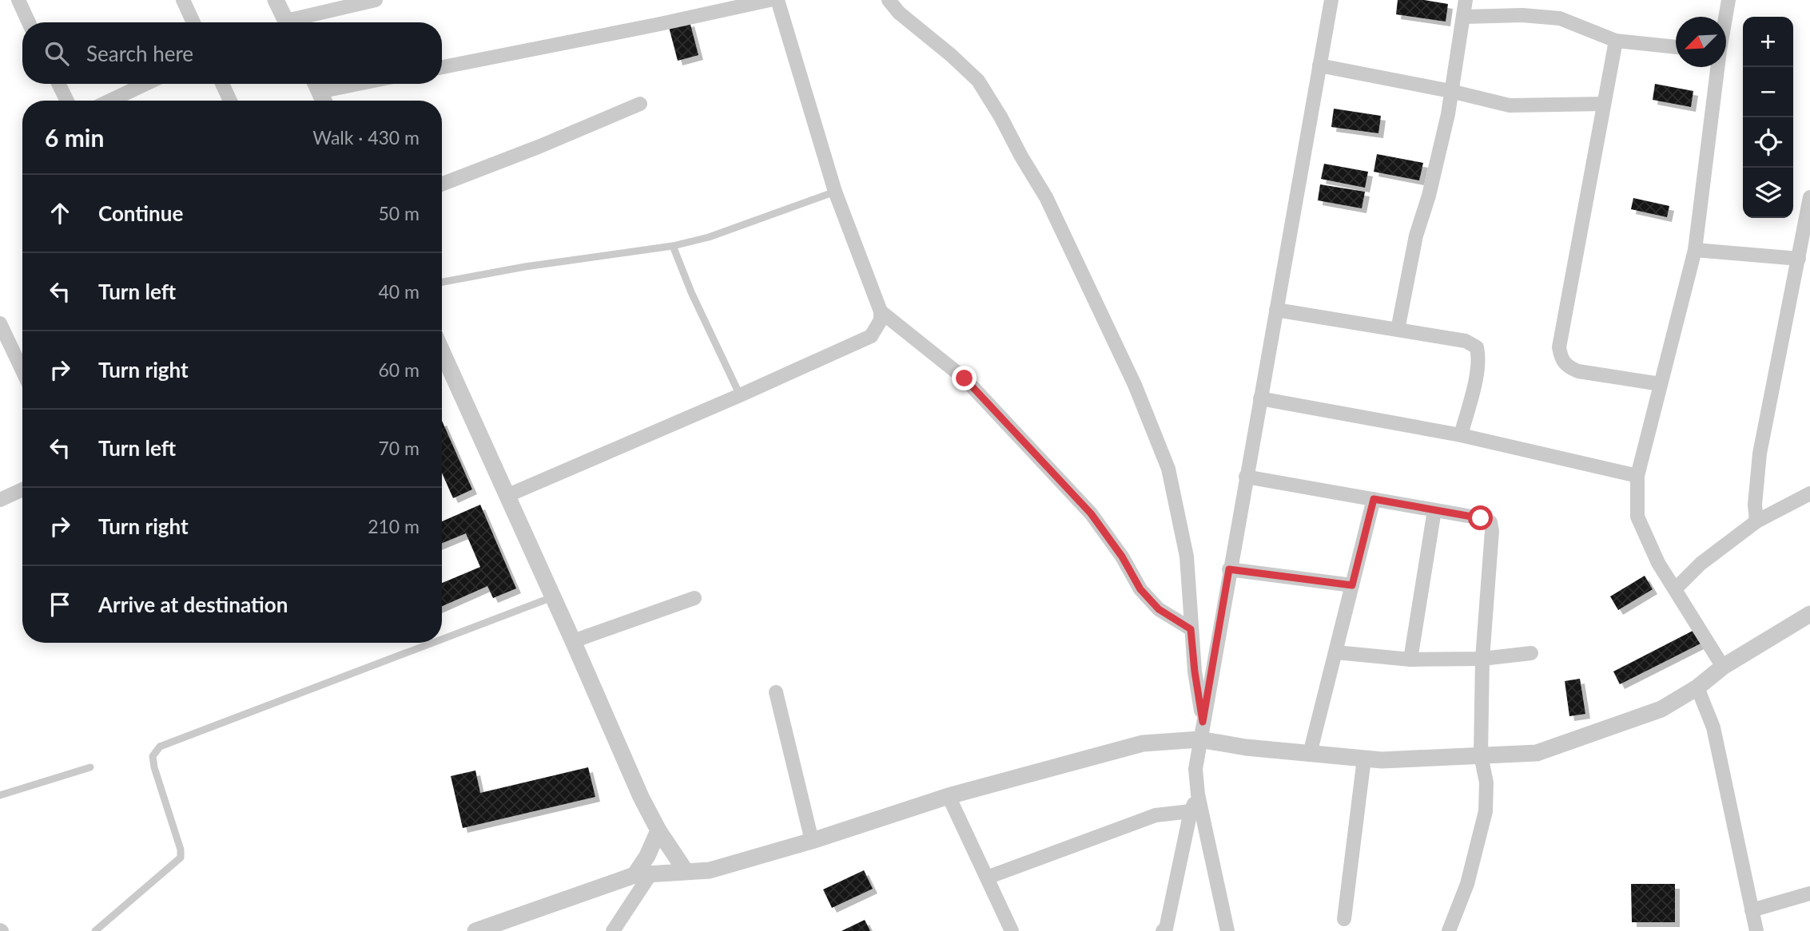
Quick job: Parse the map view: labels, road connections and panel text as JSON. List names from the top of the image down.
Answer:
{
  "north": "bottom left",
  "page": {
    "map_buttons": ["+", "−"],
    "search": "Search here",
    "heading": ["6 min", "Walk · 430 m"],
    "list": [
      ["Continue", "50 m"],
      ["Turn left", "40 m"],
      ["Turn right", "60 m"],
      ["Turn left", "70 m"],
      ["Turn right", "210 m"],
      "Arrive at destination"
    ]
  }
}
